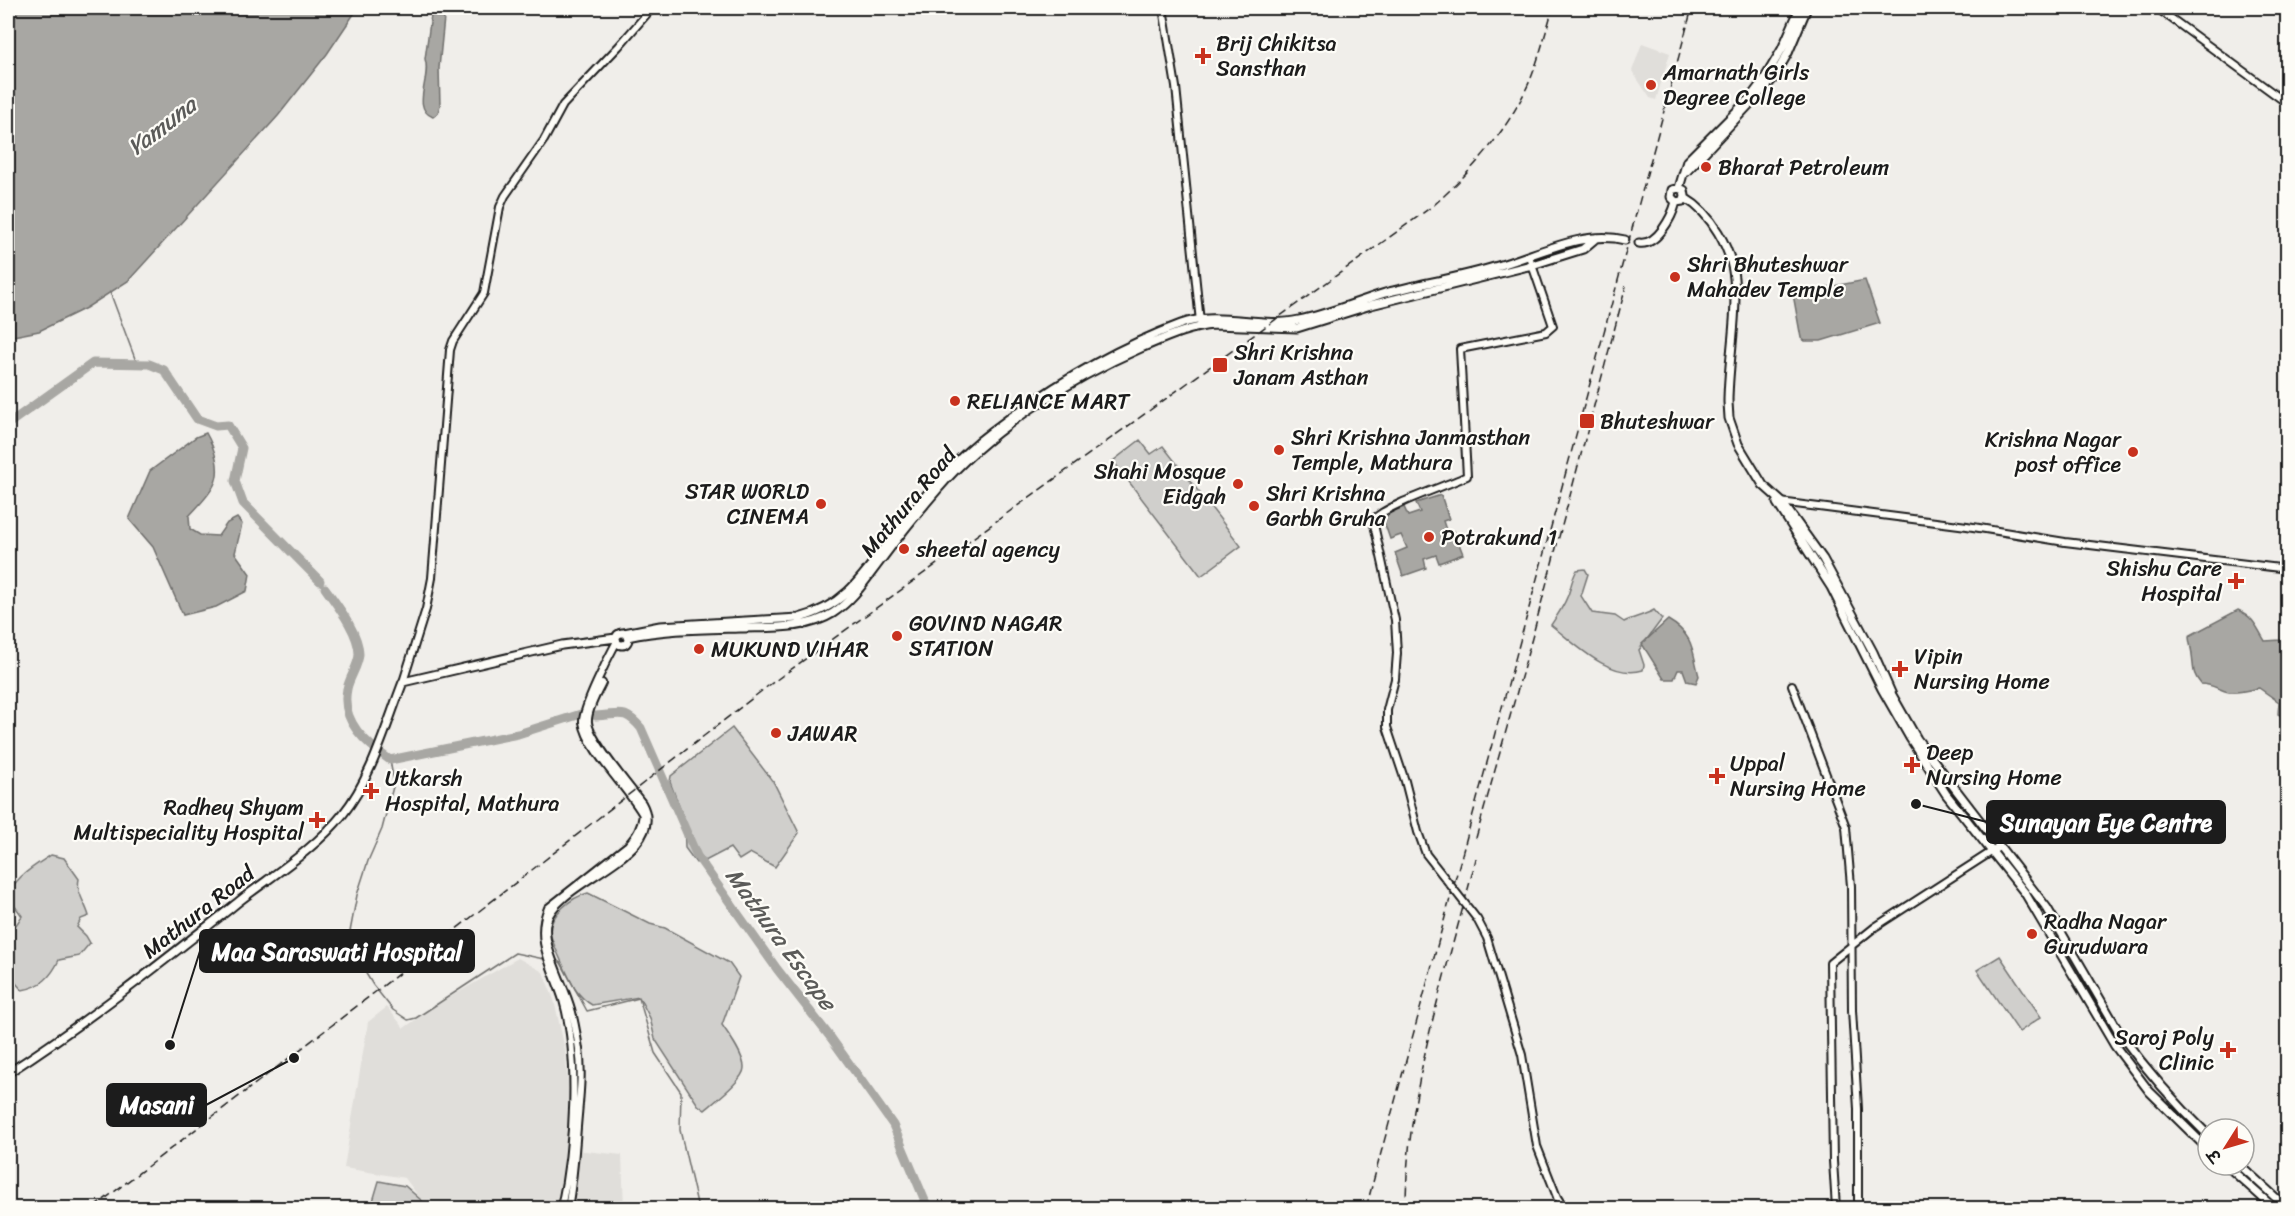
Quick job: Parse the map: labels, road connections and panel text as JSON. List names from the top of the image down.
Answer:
{
  "streets": {
    "main road": ["Mathura Road"]
  },
  "water": ["Yamuna", "Mathura Escape"],
  "places": {
    "health": [
      "Brij Chikitsa Sansthan",
      "Shishu Care Hospital",
      "Vipin Nursing Home",
      "Deep Nursing Home",
      "Uppal Nursing Home",
      "Utkarsh Hospital, Mathura",
      "Radhey Shyam Multispeciality Hospital",
      "Saroj Poly Clinic"
    ],
    "other": [
      "Amarnath Girls Degree College",
      "Bharat Petroleum",
      "Shri Bhuteshwar Mahadev Temple",
      "RELIANCE MART",
      "Shri Krishna Janmasthan Temple, Mathura",
      "Krishna Nagar post office",
      "Shahi Mosque Eidgah",
      "STAR WORLD CINEMA",
      "Shri Krishna Garbh Gruha",
      "Potrakund 1",
      "sheetal agency",
      "GOVIND NAGAR STATION",
      "MUKUND VIHAR",
      "JAWAR",
      "Sunayan Eye Centre",
      "Radha Nagar Gurudwara",
      "Maa Saraswati Hospital",
      "Masani"
    ],
    "transit": ["Shri Krishna Janam Asthan", "Bhuteshwar"]
  },
  "north": "bottom left"
}
